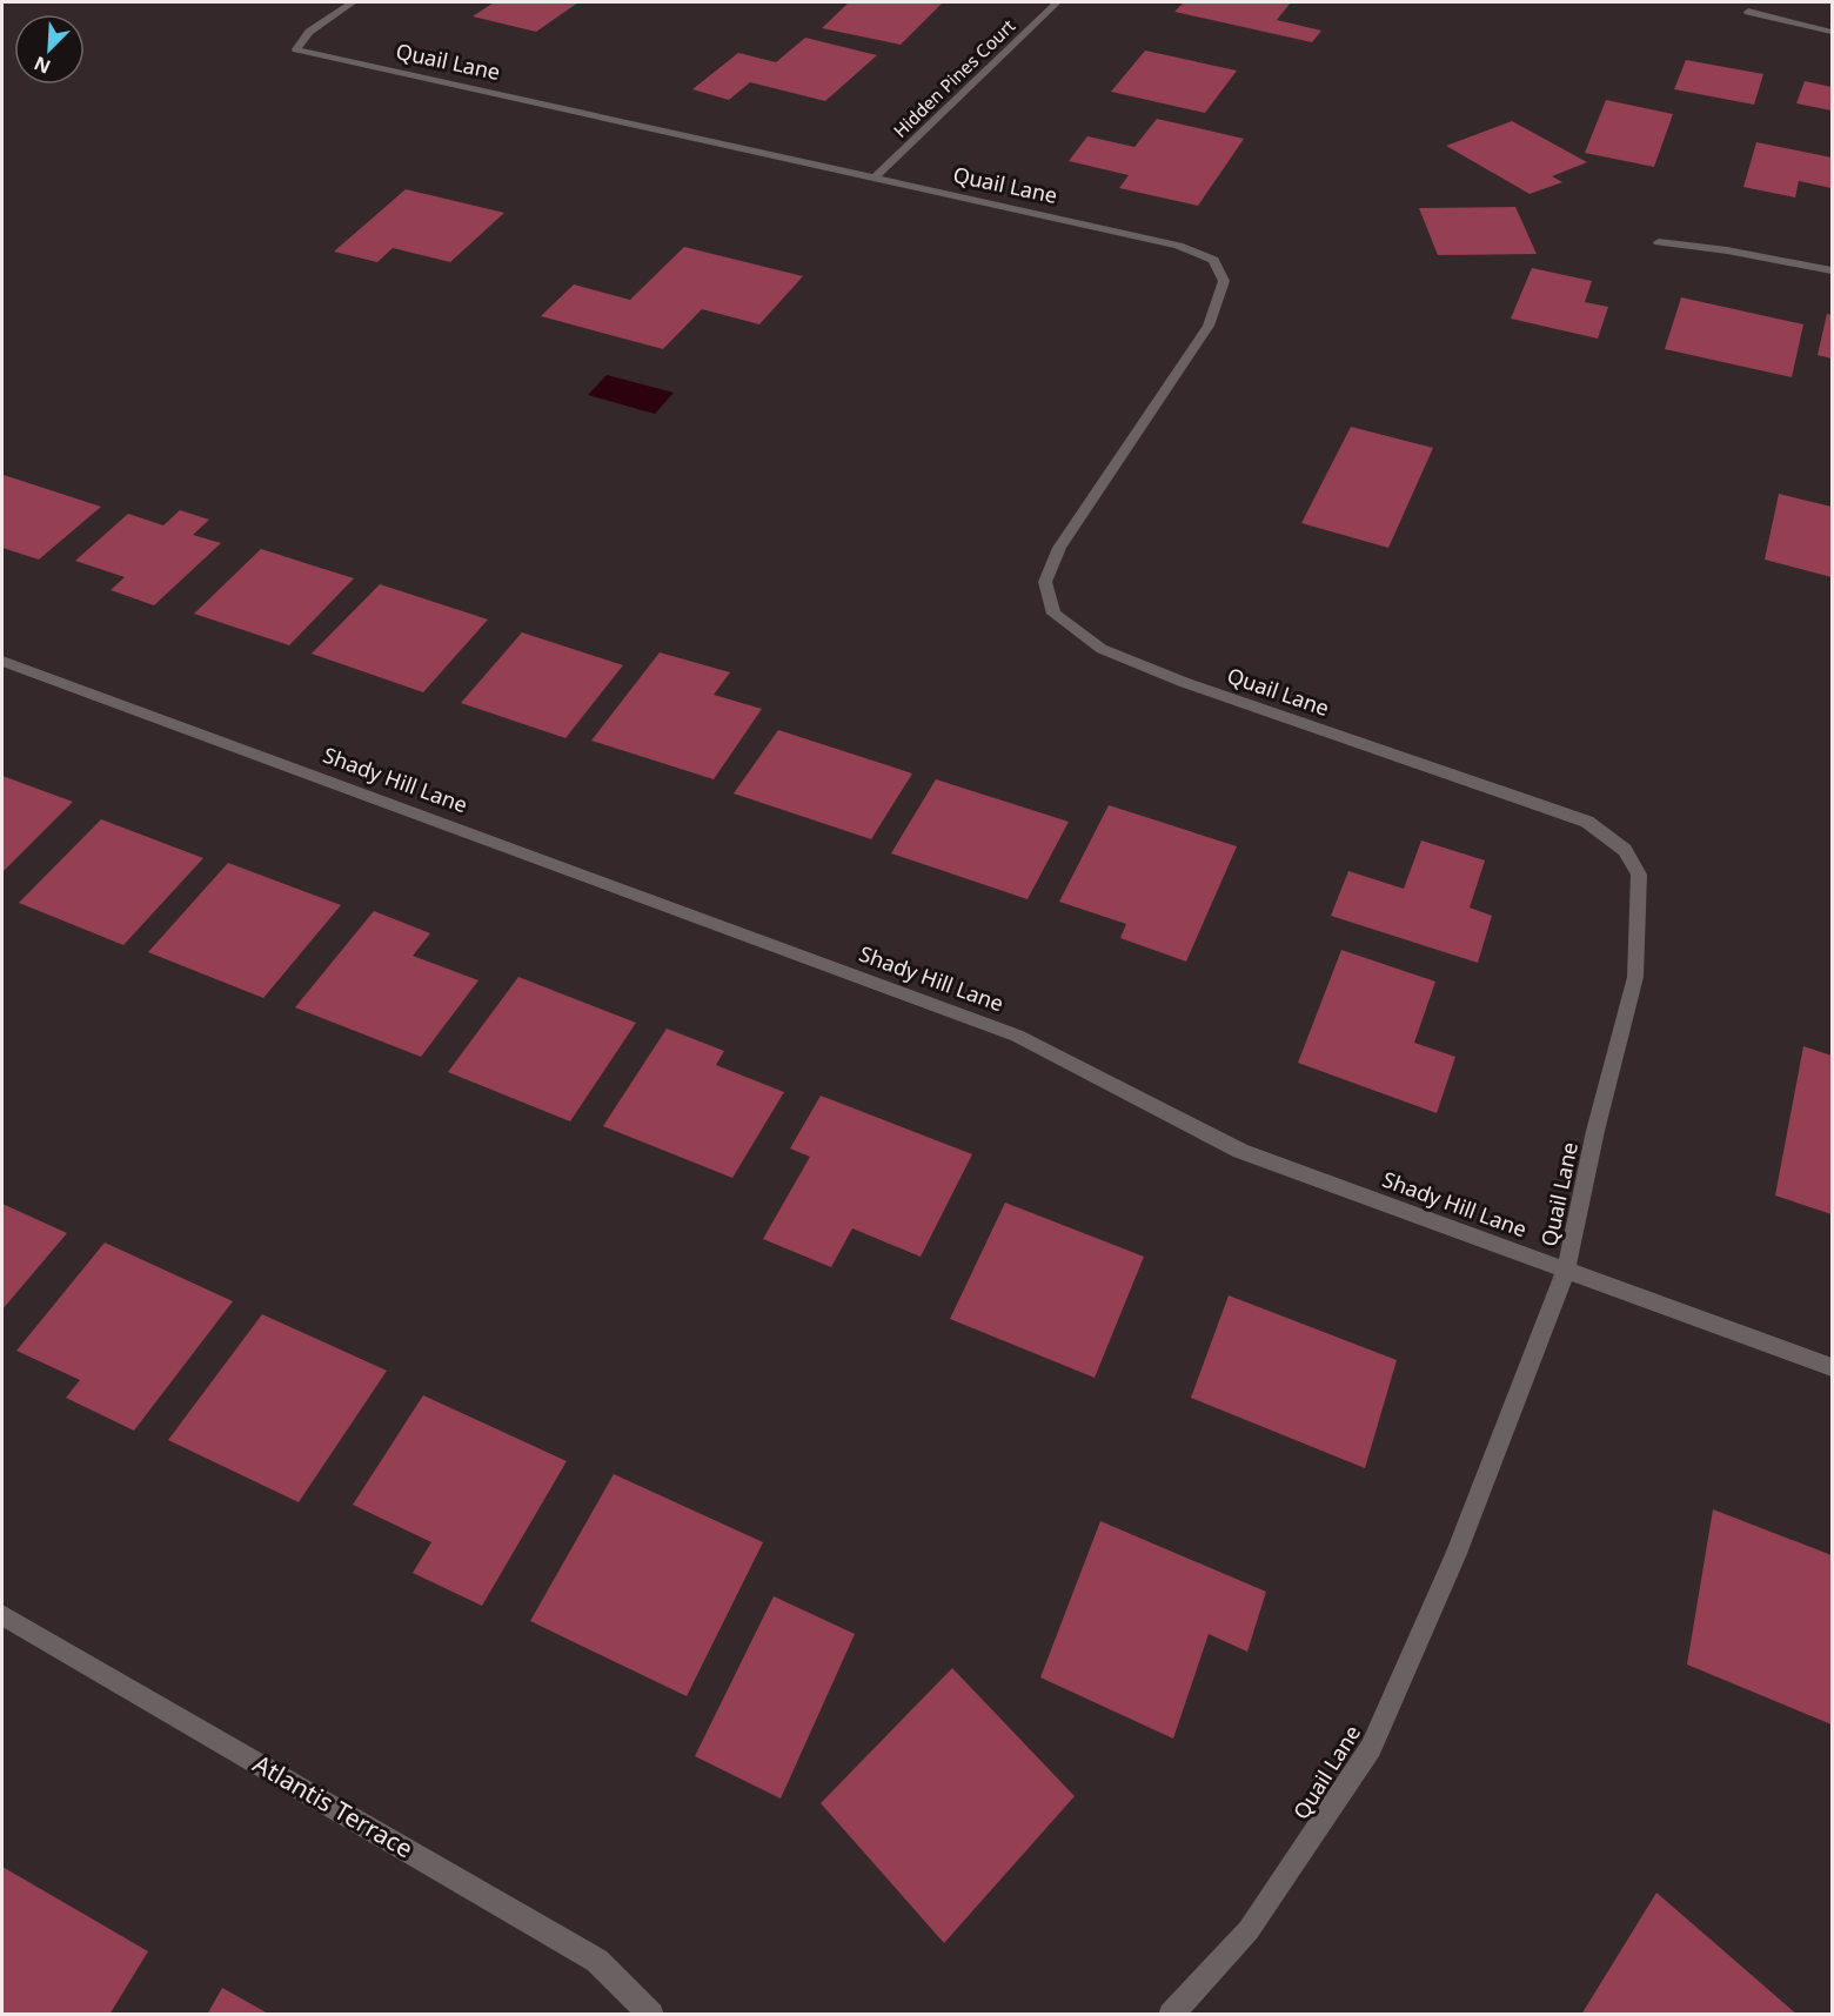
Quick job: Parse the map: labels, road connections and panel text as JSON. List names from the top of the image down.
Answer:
{
  "streets": {
    "street": [
      "Quail Lane",
      "Hidden Pines Court",
      "Shady Hill Lane",
      "Atlantis Terrace"
    ]
  },
  "crossings": [
    ["Quail Lane", "Hidden Pines Court"],
    ["Quail Lane", "Shady Hill Lane"]
  ],
  "north": "bottom left"
}
